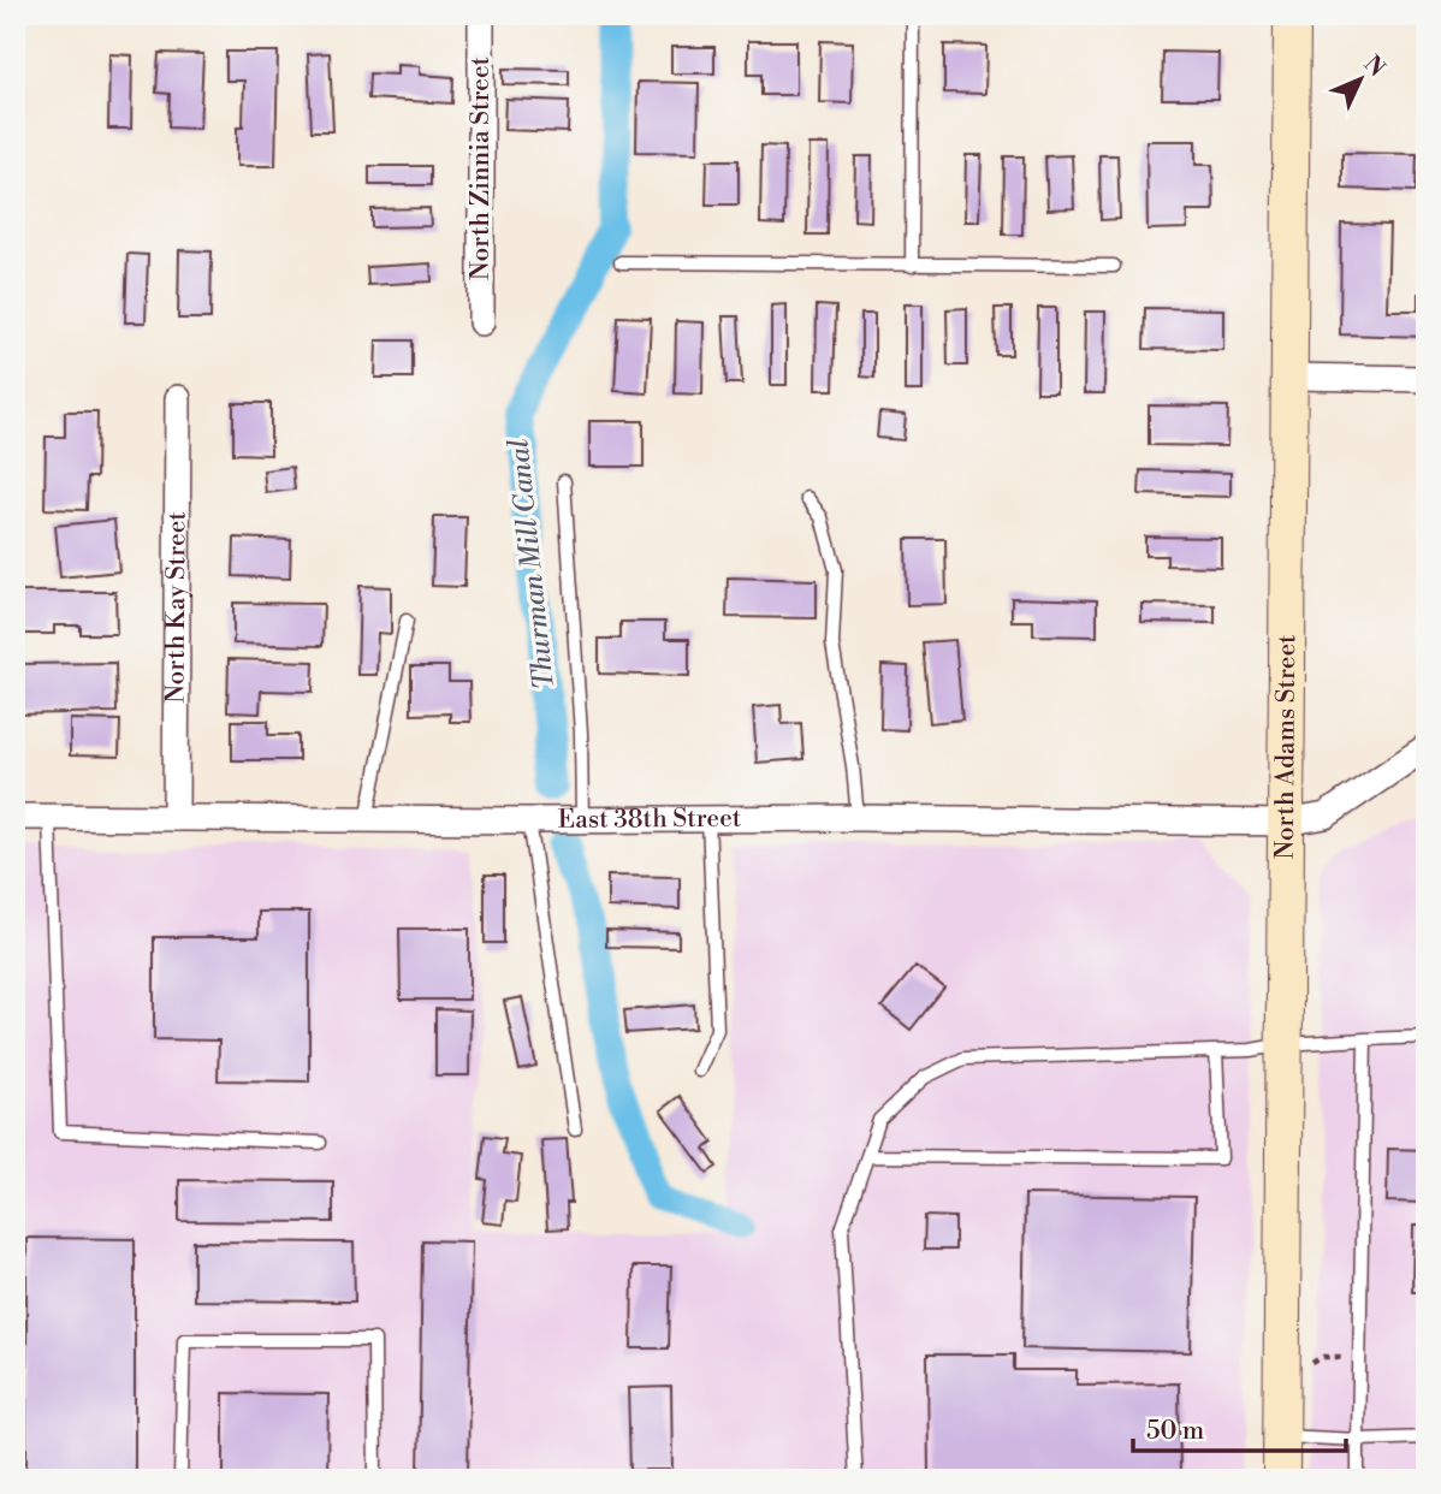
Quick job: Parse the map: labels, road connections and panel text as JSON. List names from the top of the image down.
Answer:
{
  "streets": {
    "street": [
      "North Zinnia Street",
      "North Kay Street",
      "North Adams Street",
      "East 38th Street"
    ]
  },
  "crossings": [
    ["North Kay Street", "East 38th Street"],
    ["North Adams Street", "East 38th Street"]
  ],
  "water": ["Thurman Mill Canal"],
  "scale_bar": "50 m",
  "north": "top right"
}
